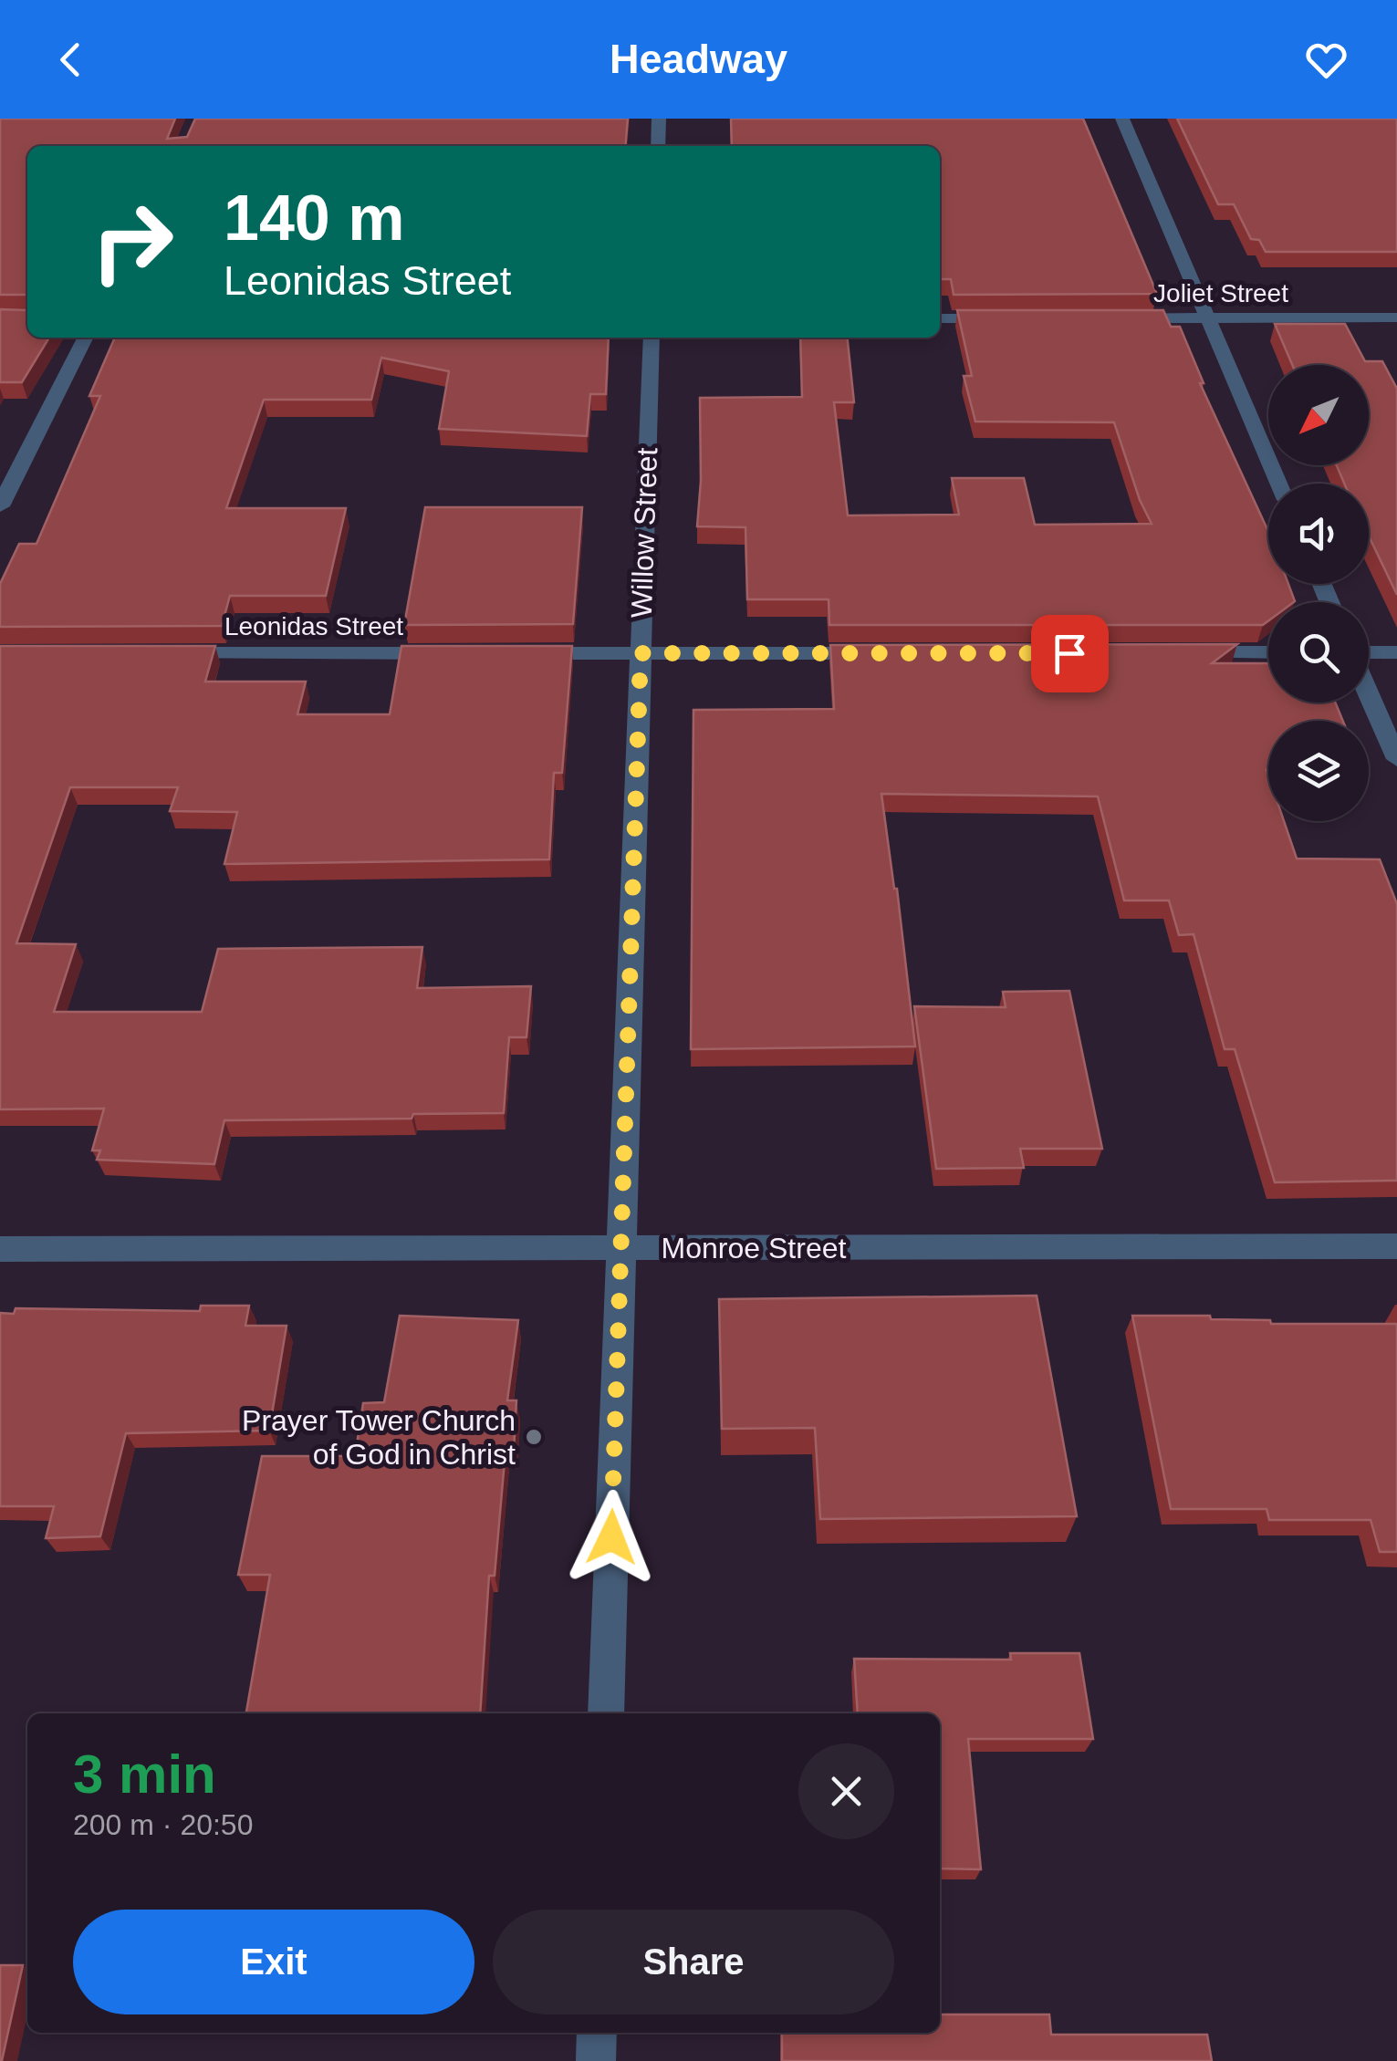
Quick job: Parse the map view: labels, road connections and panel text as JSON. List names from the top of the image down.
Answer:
{
  "streets": {
    "street": [
      "Joliet Street",
      "Willow Street",
      "Leonidas Street",
      "Monroe Street"
    ]
  },
  "crossings": [
    ["Willow Street", "Monroe Street"]
  ],
  "places": ["Prayer Tower Church of God in Christ"],
  "north": "bottom left",
  "page": {
    "header": "Headway",
    "turn": ["140 m", "Leonidas Street"],
    "heading": ["3 min", "200 m · 20:50"],
    "buttons": ["Exit", "Share"]
  }
}
